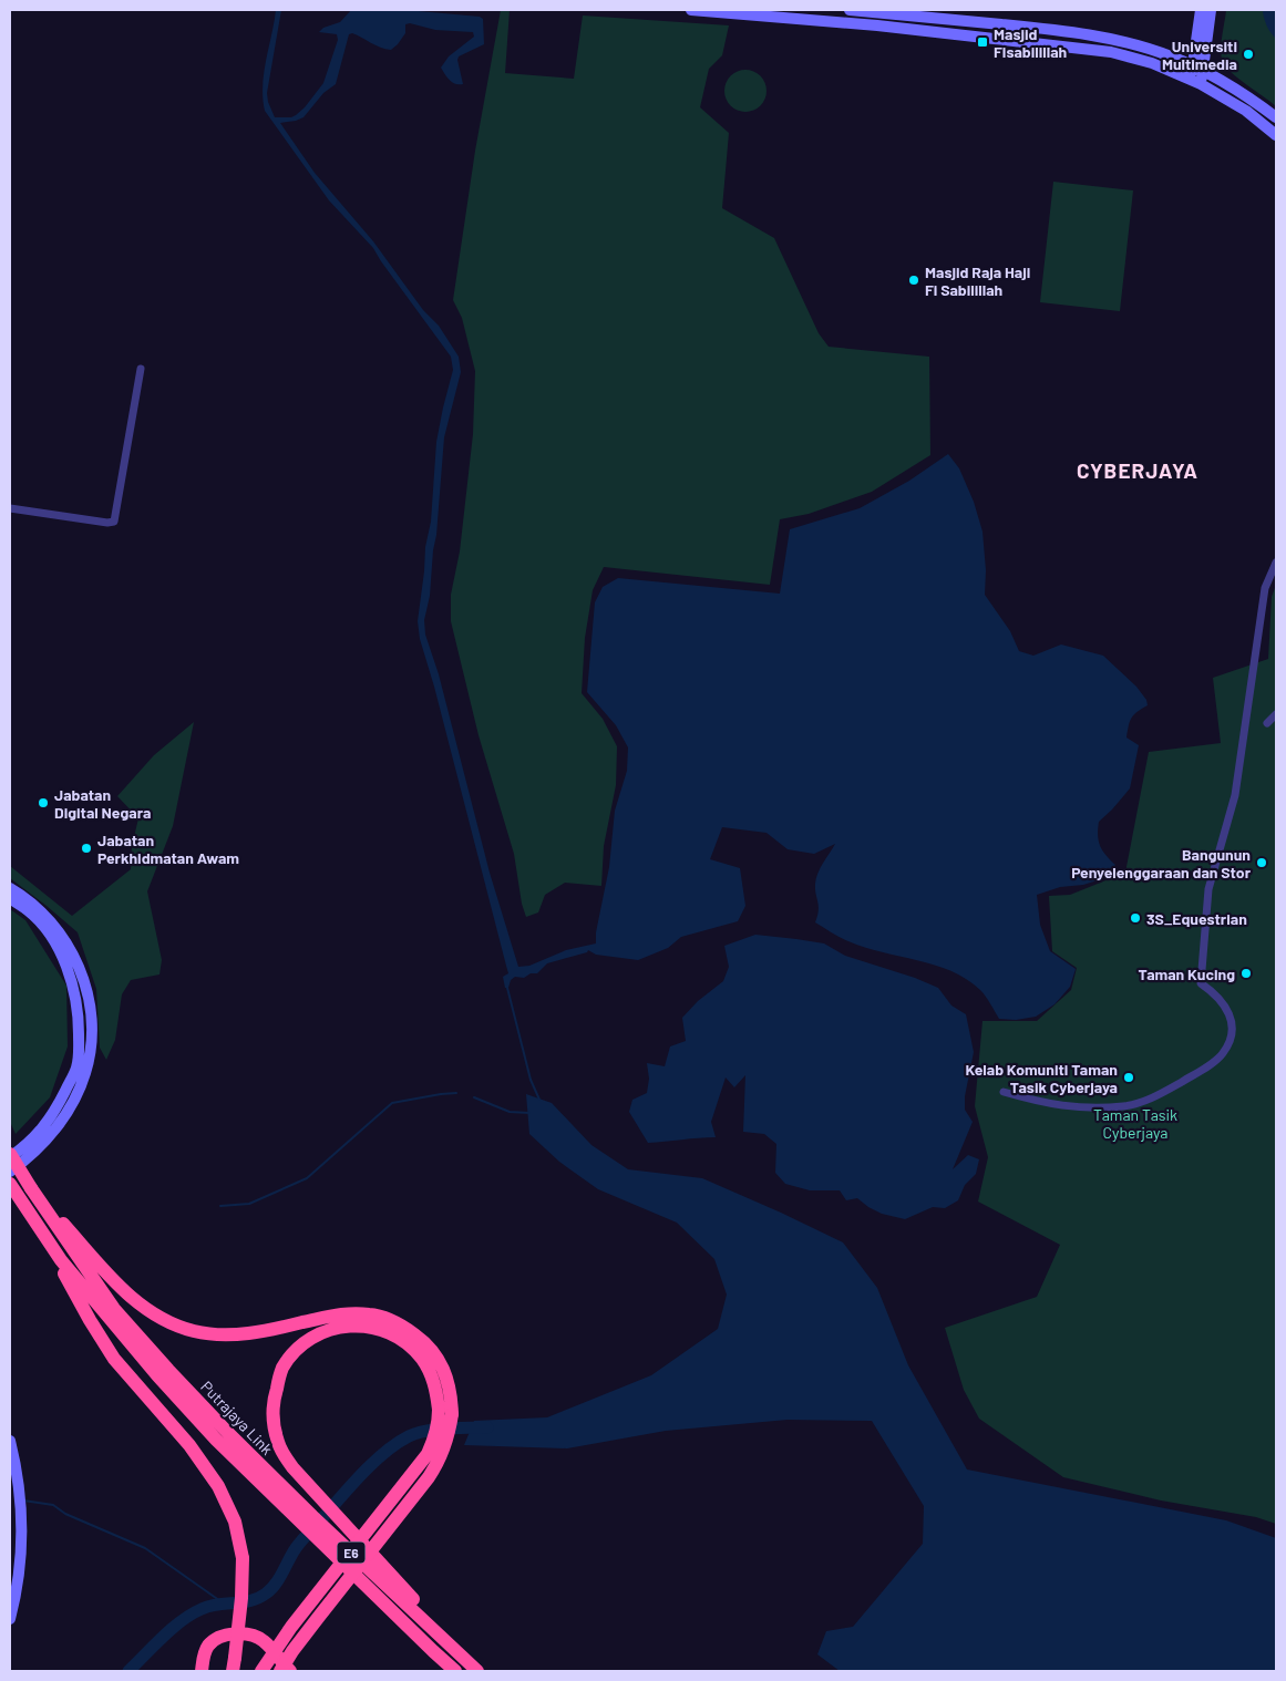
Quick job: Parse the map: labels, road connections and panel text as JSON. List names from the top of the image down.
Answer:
{
  "streets": {
    "highway": ["Putrajaya Link", "E6"]
  },
  "districts": ["CYBERJAYA"],
  "parks": ["Taman Tasik Cyberjaya"],
  "places": {
    "transit": ["Masjid Fisabilillah"],
    "other": [
      "Universiti Multimedia",
      "Masjid Raja Haji Fi Sabilillah",
      "Jabatan Digital Negara",
      "Jabatan Perkhidmatan Awam",
      "Bangunun Penyelenggaraan dan Stor",
      "3S_Equestrian",
      "Taman Kucing",
      "Kelab Komuniti Taman Tasik Cyberjaya"
    ]
  }
}
